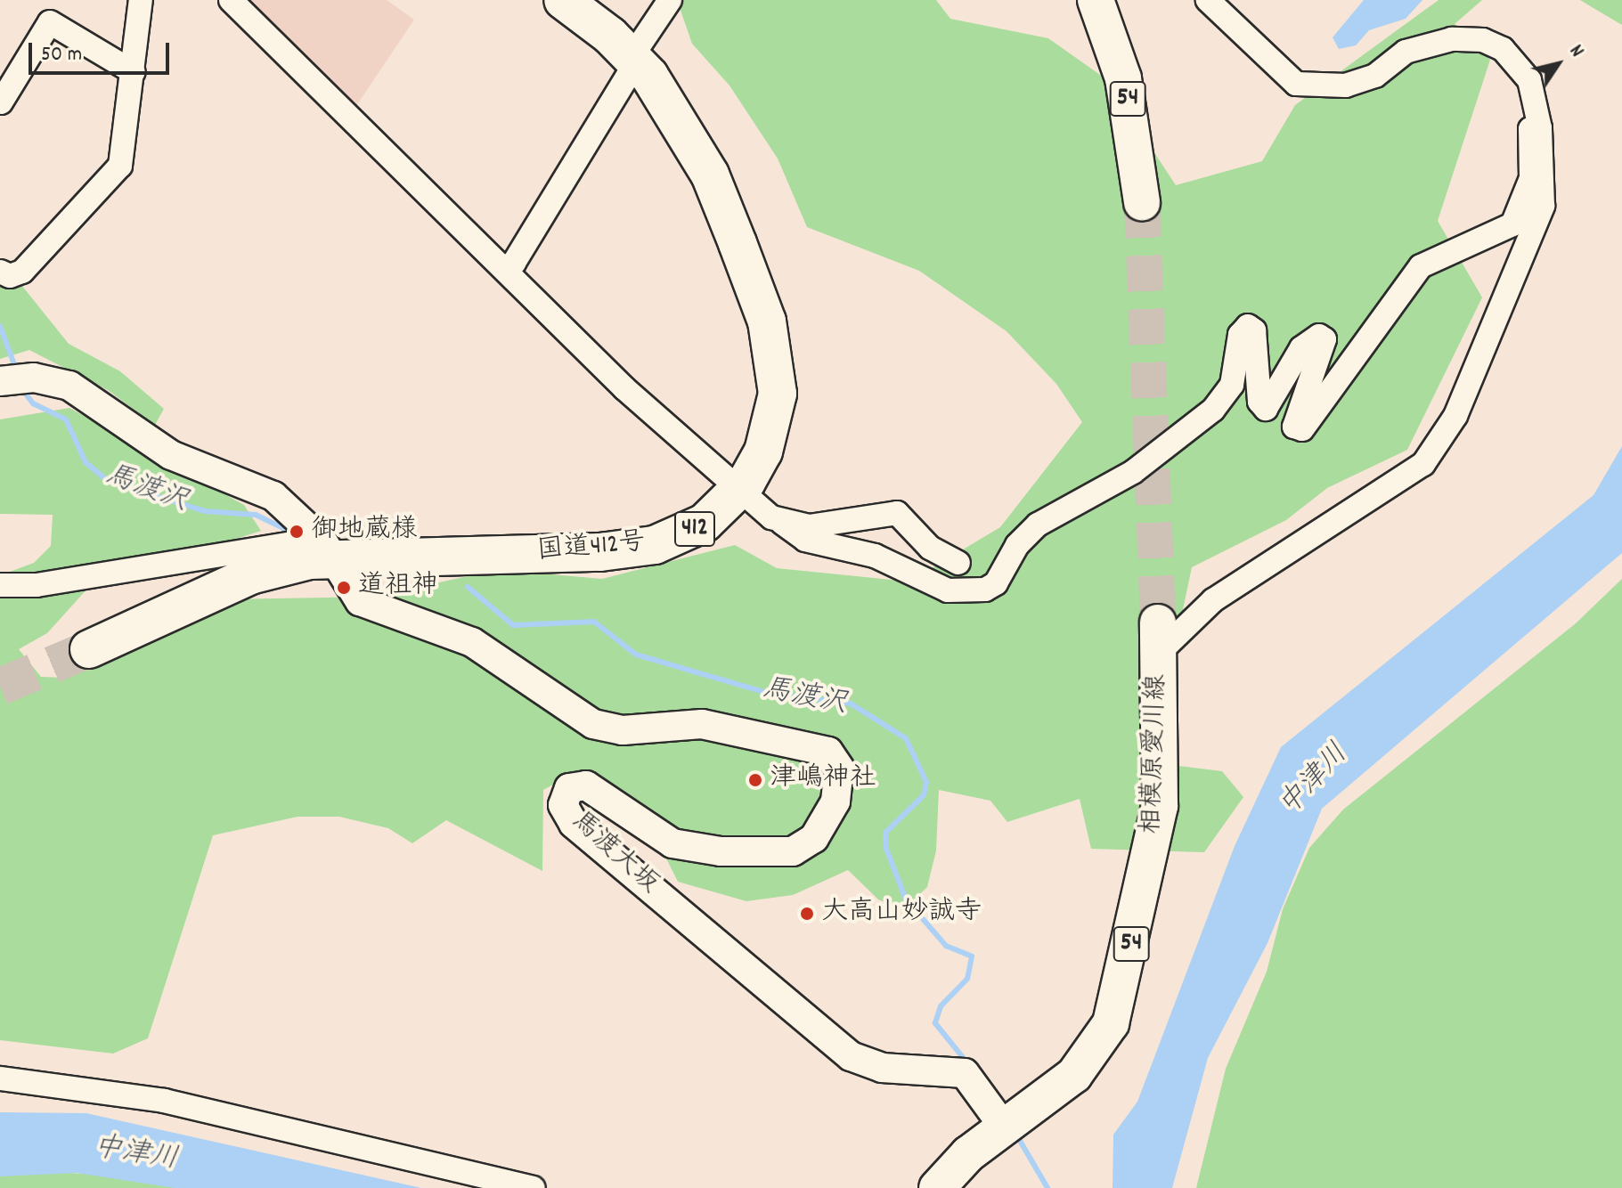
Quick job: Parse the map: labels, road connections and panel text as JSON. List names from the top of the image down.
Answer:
{
  "streets": {
    "highway": ["412", "国道412号"],
    "main road": ["54", "相模原愛川線"],
    "street": ["馬渡大坂"]
  },
  "crossings": [
    ["国道412号", "馬渡大坂"],
    ["相模原愛川線", "馬渡大坂"]
  ],
  "water": ["馬渡沢", "中津川"],
  "places": [
    "御地蔵様",
    "道祖神",
    "津嶋神社",
    "大高山妙誠寺"
  ],
  "scale_bar": "50 m",
  "north": "top right"
}
